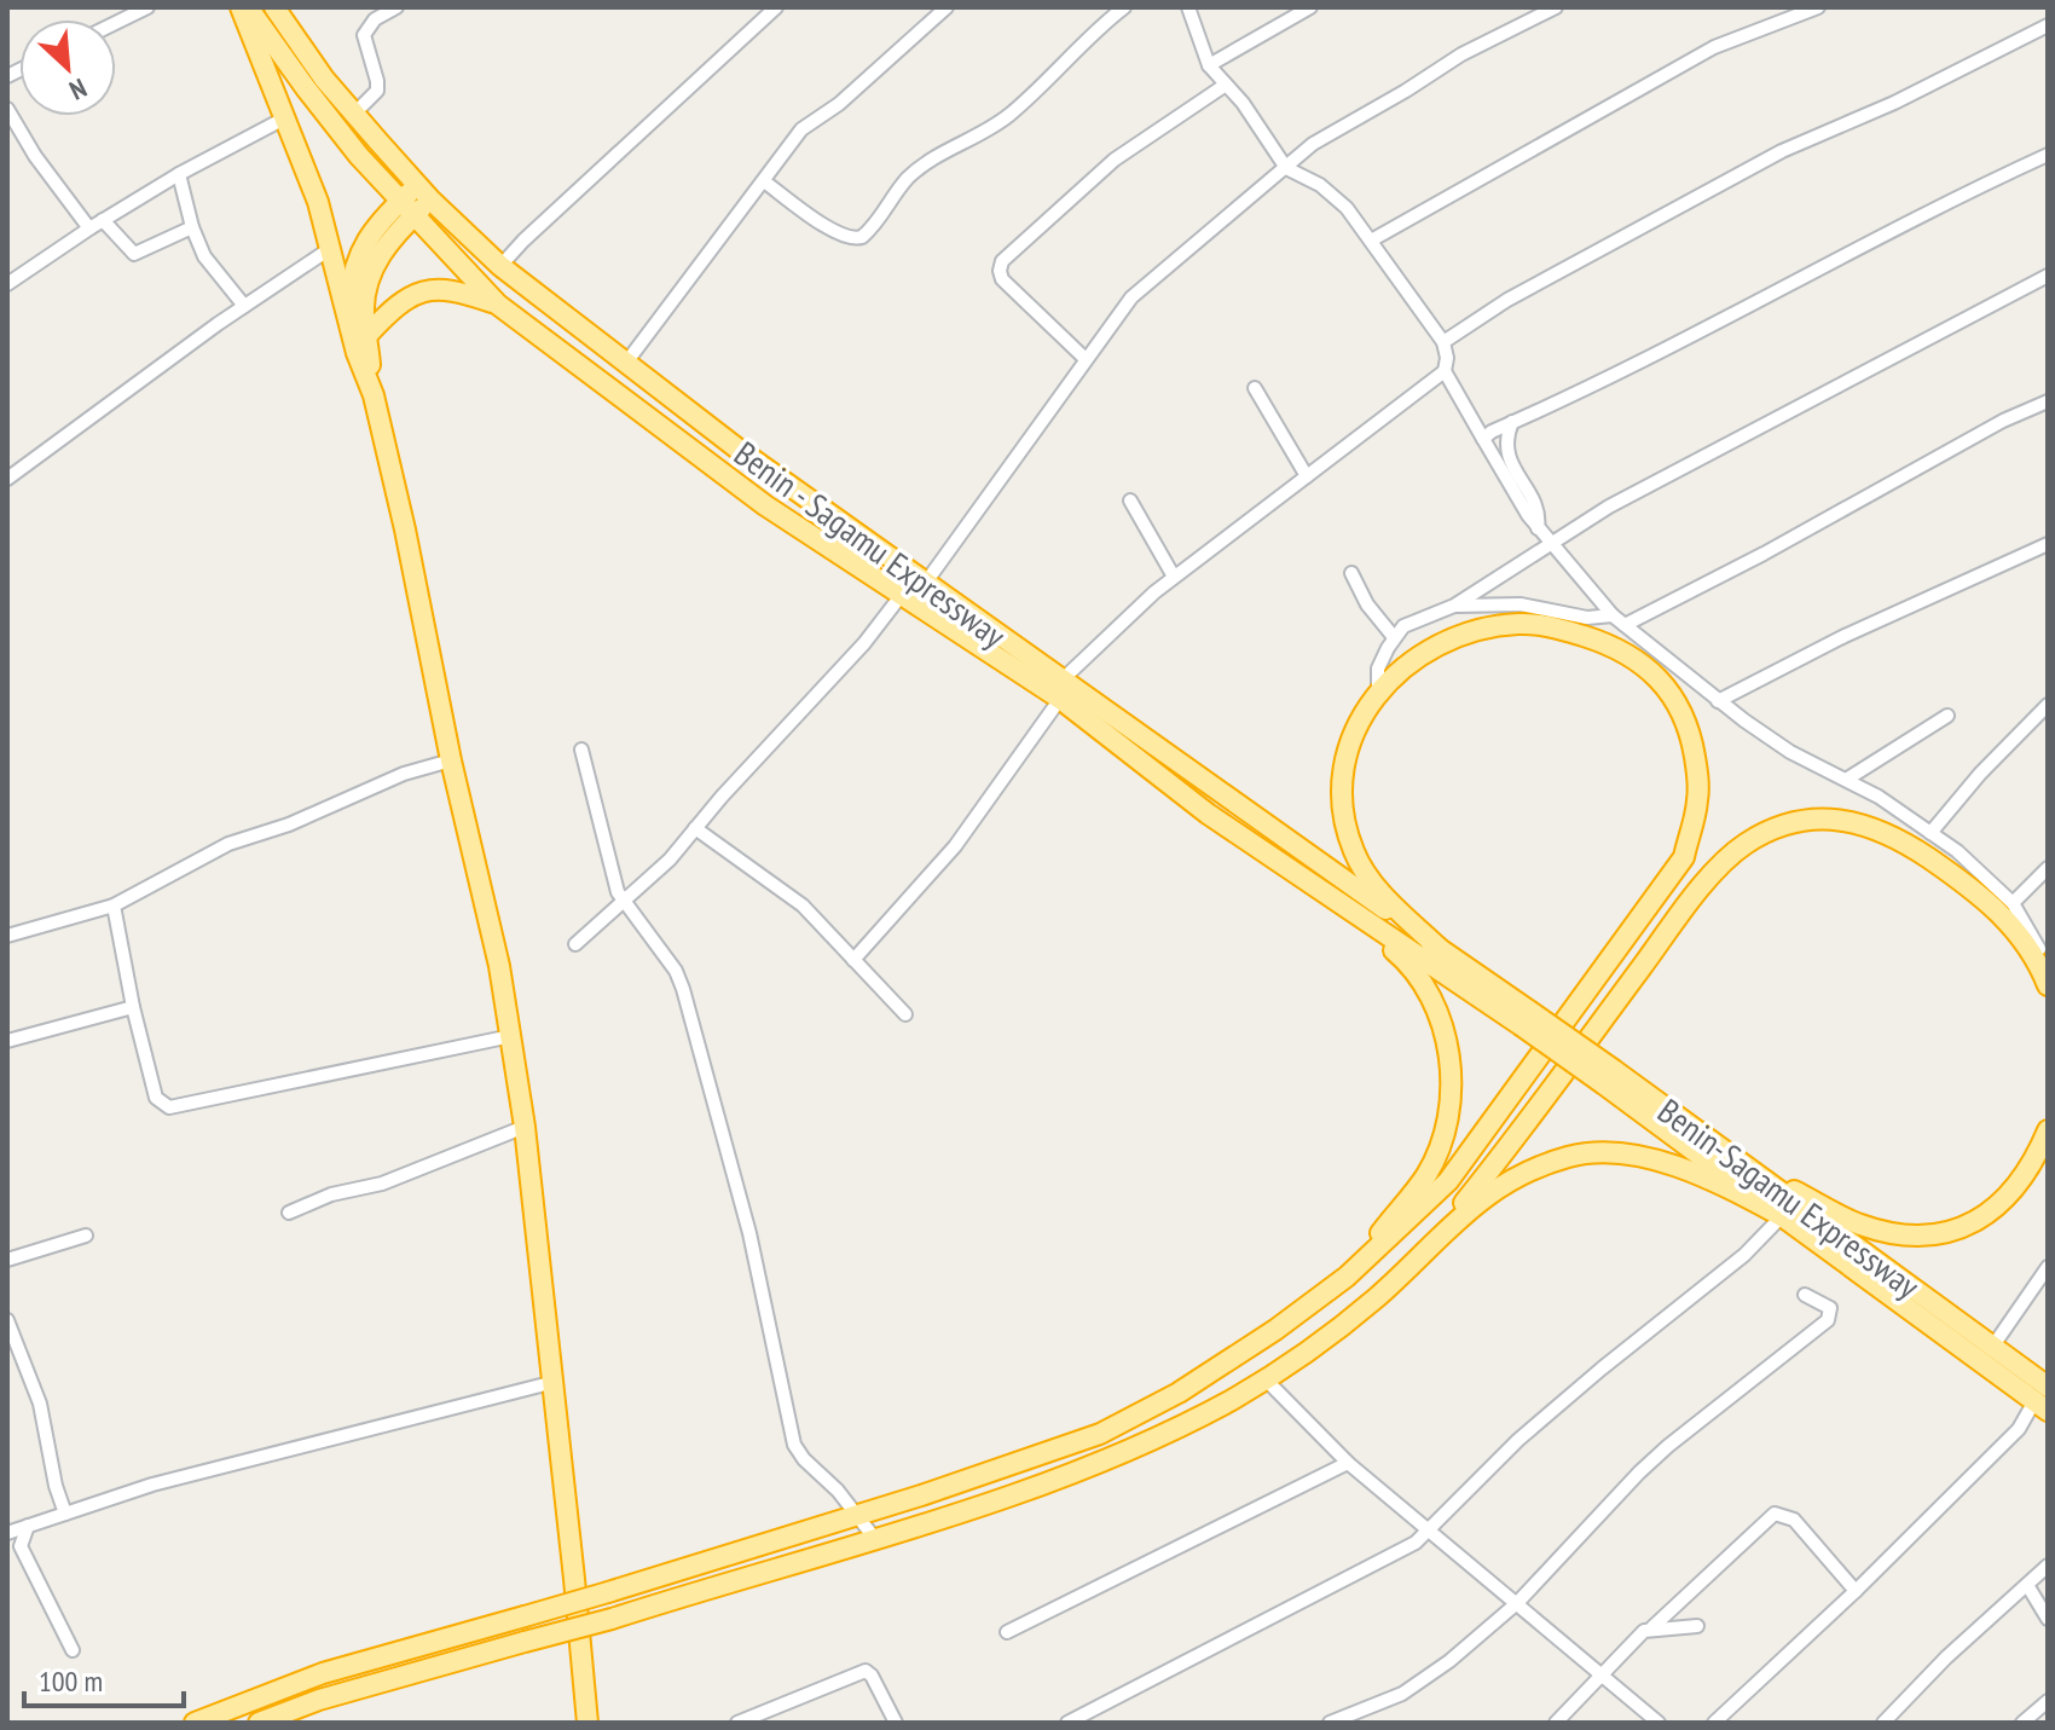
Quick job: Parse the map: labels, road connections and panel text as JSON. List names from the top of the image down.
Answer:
{
  "streets": {
    "highway": ["Benin - Sagamu Expressway", "Benin-Sagamu Expressway"]
  },
  "scale_bar": "100 m",
  "north": "bottom right"
}
